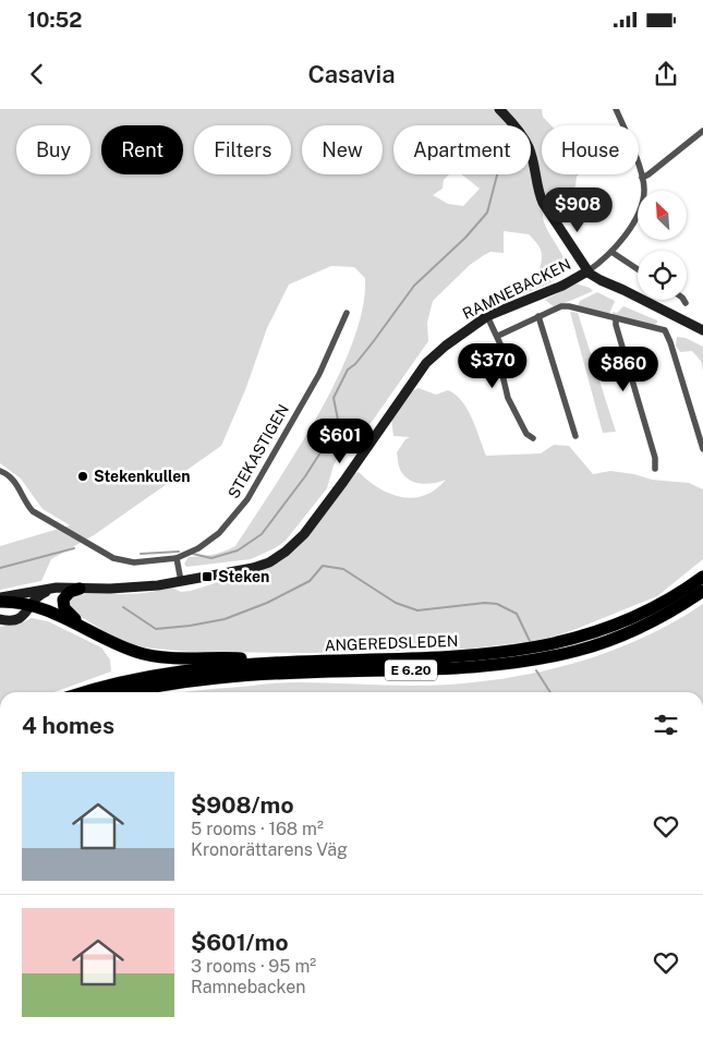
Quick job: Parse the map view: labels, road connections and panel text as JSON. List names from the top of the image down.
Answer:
{
  "streets": {
    "highway": ["ANGEREDSLEDEN", "E 6.20"],
    "street": ["RAMNEBACKEN", "STEKASTIGEN"]
  },
  "places": {
    "other": ["Stekenkullen"],
    "transit": ["Steken"]
  },
  "north": "top left",
  "page": {
    "status": "10:52",
    "header": "Casavia",
    "chip": [
      "Buy",
      "Rent",
      "Filters",
      "New",
      "Apartment",
      "House"
    ],
    "price": [
      "$908",
      "$370",
      "$860",
      "$601"
    ],
    "heading": "4 homes",
    "list": [
      {
        "name": "$908/mo",
        "note": "5 rooms · 168 m² · Kronorättarens Väg"
      },
      {
        "name": "$601/mo",
        "note": "3 rooms · 95 m² · Ramnebacken"
      }
    ]
  }
}
